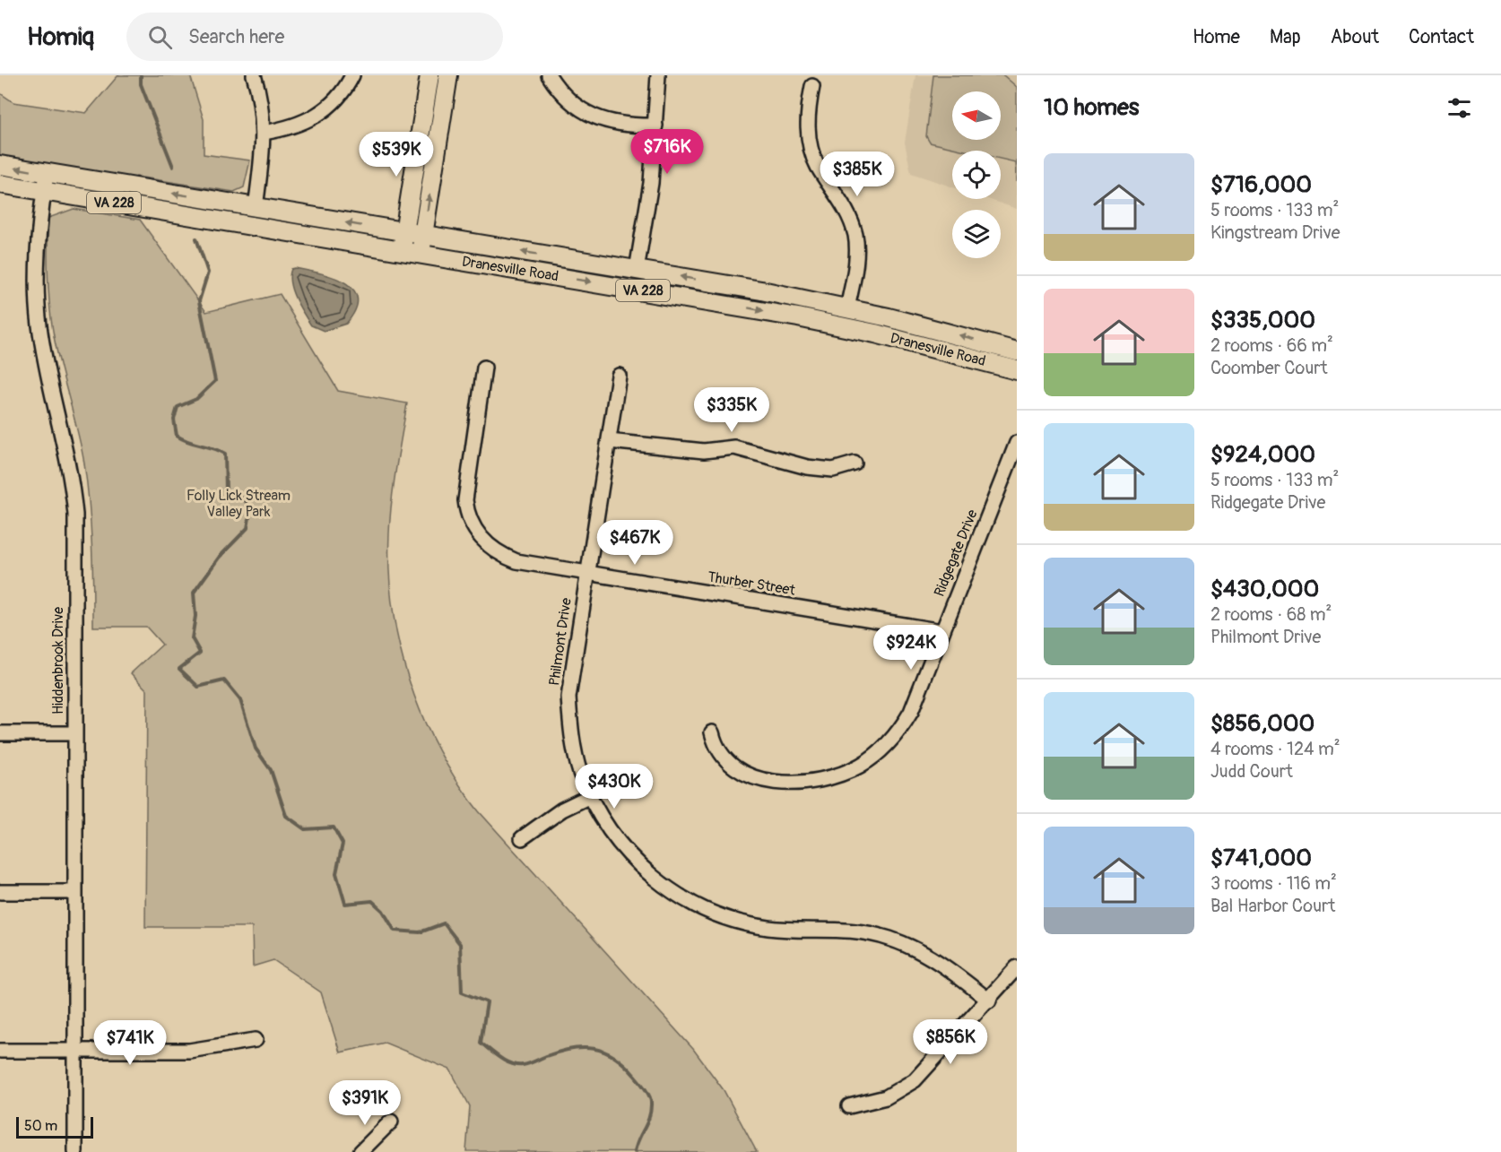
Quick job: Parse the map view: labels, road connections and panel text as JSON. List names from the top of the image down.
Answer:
{
  "streets": {
    "main road": ["VA 228", "Dranesville Road"],
    "street": [
      "Ridgegate Drive",
      "Thurber Street",
      "Philmont Drive",
      "Hiddenbrook Drive"
    ]
  },
  "crossings": [
    ["Dranesville Road", "Hiddenbrook Drive"],
    ["Ridgegate Drive", "Thurber Street"],
    ["Thurber Street", "Philmont Drive"]
  ],
  "parks": ["Folly Lick Stream Valley Park"],
  "scale_bar": "50 m",
  "north": "left",
  "page": {
    "header": "Homiq",
    "search": "Search here",
    "nav": [
      "Home",
      "Map",
      "About",
      "Contact"
    ],
    "heading": "10 homes",
    "price": [
      "$716K",
      "$539K",
      "$385K",
      "$335K",
      "$467K",
      "$924K",
      "$430K",
      "$856K",
      "$741K",
      "$391K"
    ],
    "list": [
      {
        "name": "$716,000",
        "note": "5 rooms · 133 m² · Kingstream Drive"
      },
      {
        "name": "$335,000",
        "note": "2 rooms · 66 m² · Coomber Court"
      },
      {
        "name": "$924,000",
        "note": "5 rooms · 133 m² · Ridgegate Drive"
      },
      {
        "name": "$430,000",
        "note": "2 rooms · 68 m² · Philmont Drive"
      },
      {
        "name": "$856,000",
        "note": "4 rooms · 124 m² · Judd Court"
      },
      {
        "name": "$741,000",
        "note": "3 rooms · 116 m² · Bal Harbor Court"
      }
    ],
    "scale": "50 m"
  }
}
